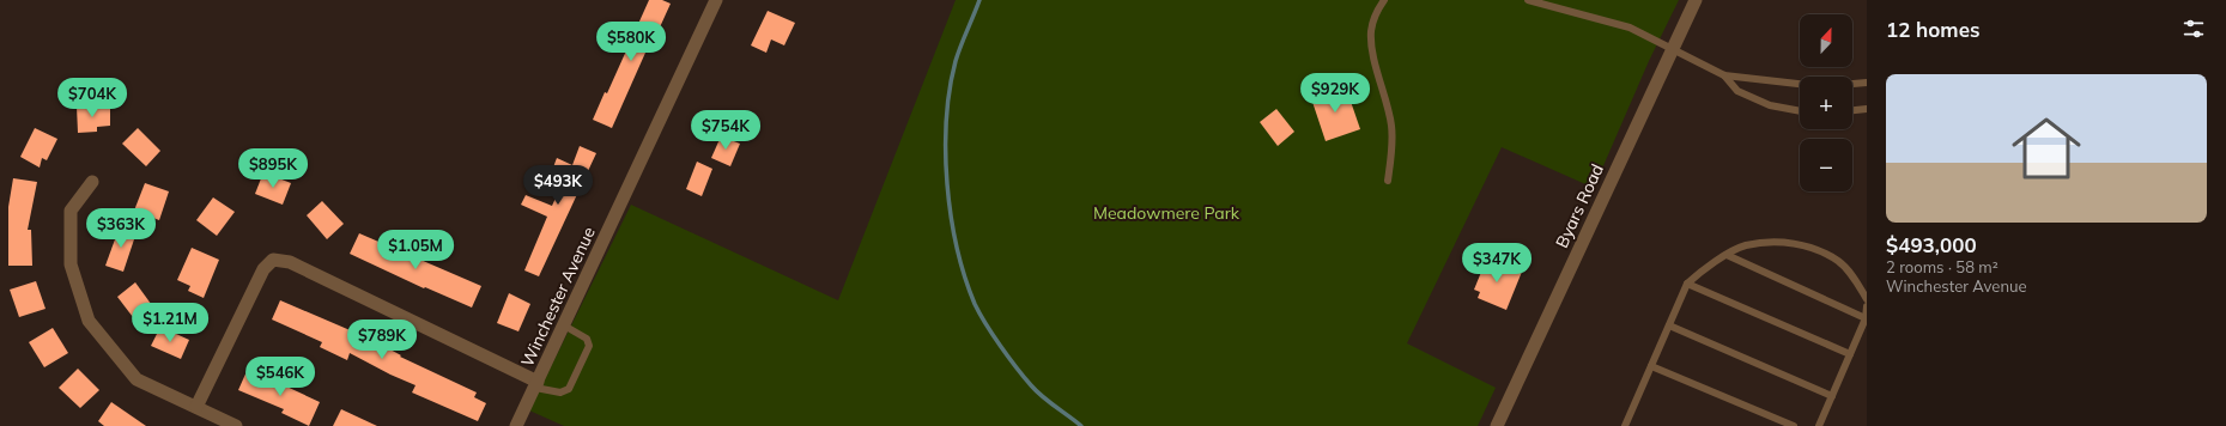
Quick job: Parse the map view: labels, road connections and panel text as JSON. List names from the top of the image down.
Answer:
{
  "streets": {
    "street": ["Byars Road", "Winchester Avenue"]
  },
  "parks": ["Meadowmere Park"],
  "north": "top",
  "page": {
    "heading": "12 homes",
    "map_buttons": ["+", "−"],
    "price": [
      "$580K",
      "$929K",
      "$704K",
      "$754K",
      "$895K",
      "$493K",
      "$363K",
      "$1.05M",
      "$347K",
      "$1.21M",
      "$789K",
      "$546K"
    ],
    "list": [
      {
        "name": "$493,000",
        "note": "2 rooms · 58 m² · Winchester Avenue"
      }
    ]
  }
}
